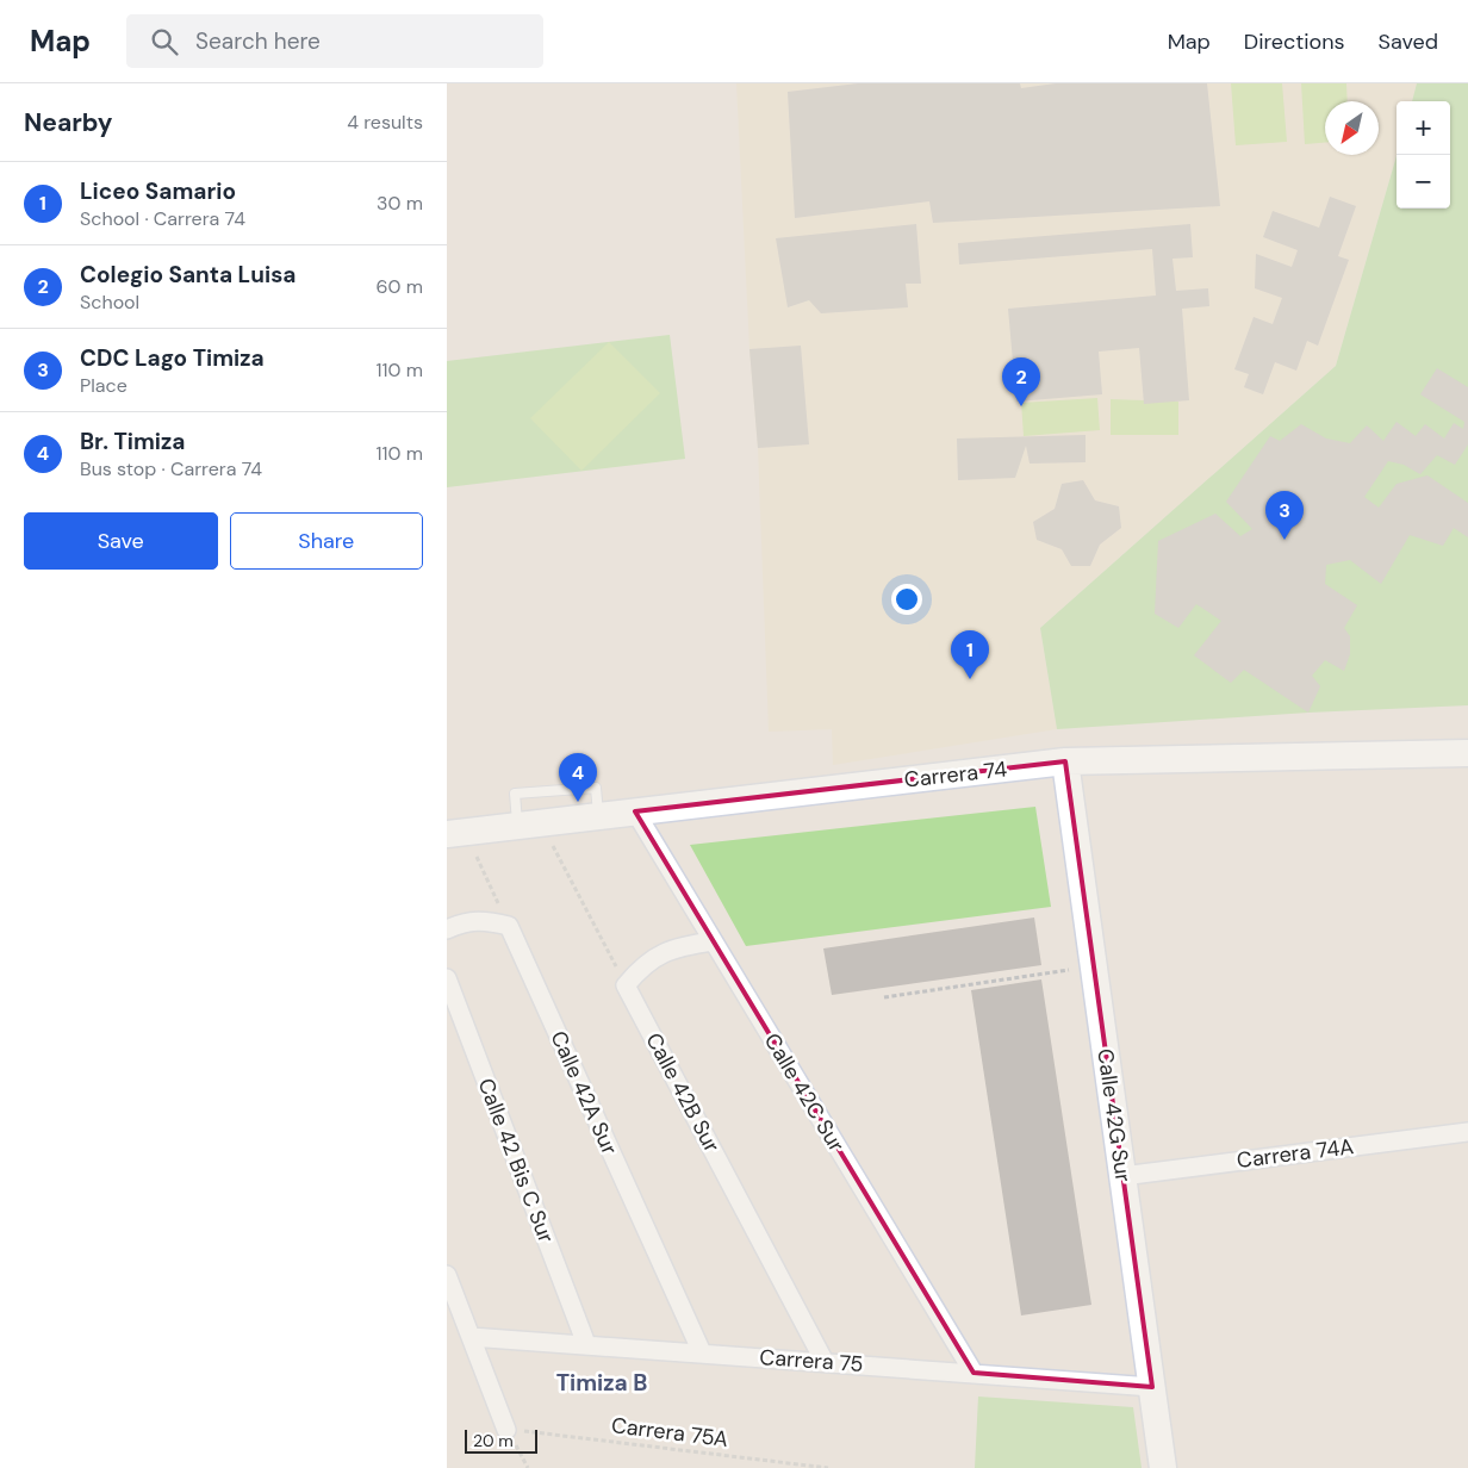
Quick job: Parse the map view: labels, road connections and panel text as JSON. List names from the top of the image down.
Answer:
{
  "streets": {
    "street": [
      "Carrera 74",
      "Calle 42A Sur",
      "Calle 42B Sur",
      "Calle 42C Sur",
      "Calle 42G Sur",
      "Carrera 74A",
      "Calle 42 Bis C Sur",
      "Carrera 75"
    ],
    "path": ["Carrera 75A"]
  },
  "crossings": [
    ["Carrera 74", "Calle 42C Sur"],
    ["Carrera 74", "Calle 42G Sur"],
    ["Calle 42A Sur", "Carrera 75"],
    ["Calle 42B Sur", "Carrera 75"],
    ["Calle 42C Sur", "Carrera 75"],
    ["Calle 42G Sur", "Carrera 74A"],
    ["Calle 42G Sur", "Carrera 75"],
    ["Calle 42 Bis C Sur", "Carrera 75"]
  ],
  "districts": ["Timiza B"],
  "scale_bar": "20 m",
  "north": "bottom left",
  "page": {
    "header": "Map",
    "search": "Search here",
    "nav": ["Map", "Directions", "Saved"],
    "heading": ["Nearby", "4 results"],
    "map_buttons": ["+", "−"],
    "list": [
      {
        "mark": "1",
        "name": "Liceo Samario",
        "note": "School · Carrera 74",
        "value": "30 m"
      },
      {
        "mark": "2",
        "name": "Colegio Santa Luisa",
        "note": "School",
        "value": "60 m"
      },
      {
        "mark": "3",
        "name": "CDC Lago Timiza",
        "note": "Place",
        "value": "110 m"
      },
      {
        "mark": "4",
        "name": "Br. Timiza",
        "note": "Bus stop · Carrera 74",
        "value": "110 m"
      }
    ],
    "pins": [
      "2",
      "3",
      "1",
      "4"
    ],
    "buttons": ["Save", "Share"],
    "scale": "20 m"
  }
}
